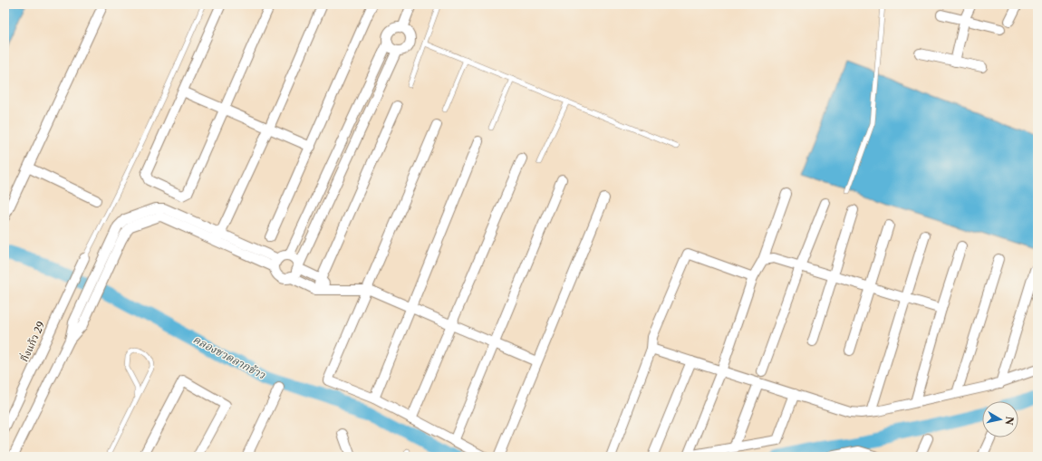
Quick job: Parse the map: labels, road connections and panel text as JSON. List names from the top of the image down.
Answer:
{
  "streets": {
    "street": ["กิ่งแก้ว 29"]
  },
  "water": ["คลองชวดลากข้าว"],
  "north": "right"
}
